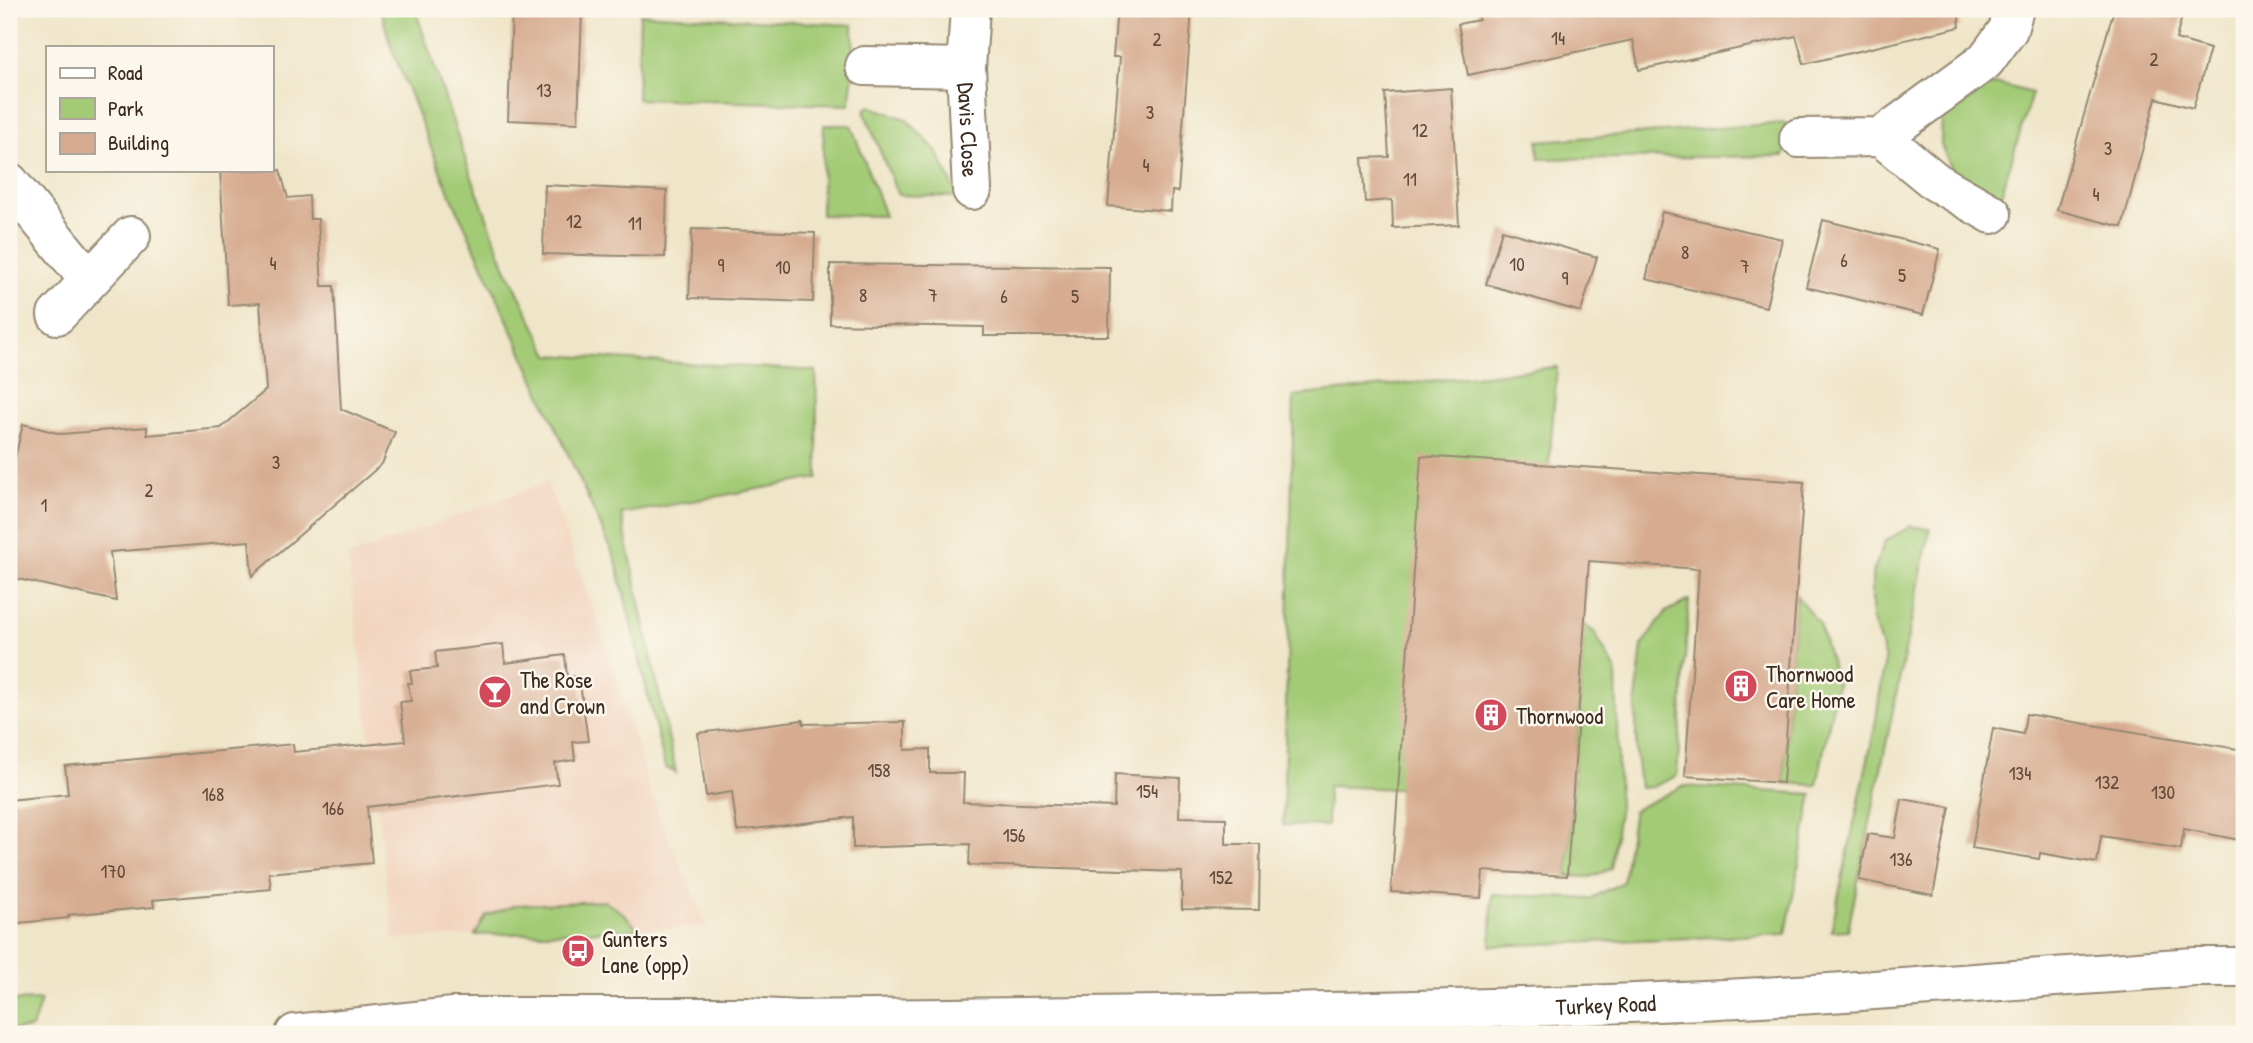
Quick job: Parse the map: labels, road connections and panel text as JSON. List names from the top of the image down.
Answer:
{
  "streets": {
    "street": ["Davis Close", "Turkey Road"]
  },
  "places": {
    "building": ["Thornwood Care Home", "Thornwood"],
    "bar": ["The Rose and Crown"],
    "bus stop": ["Gunters Lane (opp)"]
  },
  "house_numbers": [
    "14",
    "2",
    "2",
    "13",
    "3",
    "12",
    "3",
    "4",
    "11",
    "4",
    "12",
    "11",
    "8",
    "6",
    "4",
    "10",
    "9",
    "7",
    "10",
    "5",
    "9",
    "8",
    "7",
    "6",
    "5",
    "3",
    "2",
    "1",
    "158",
    "134",
    "132",
    "154",
    "130",
    "168",
    "166",
    "156",
    "136",
    "170",
    "152"
  ],
  "legend": ["Road", "Park", "Building"]
}
